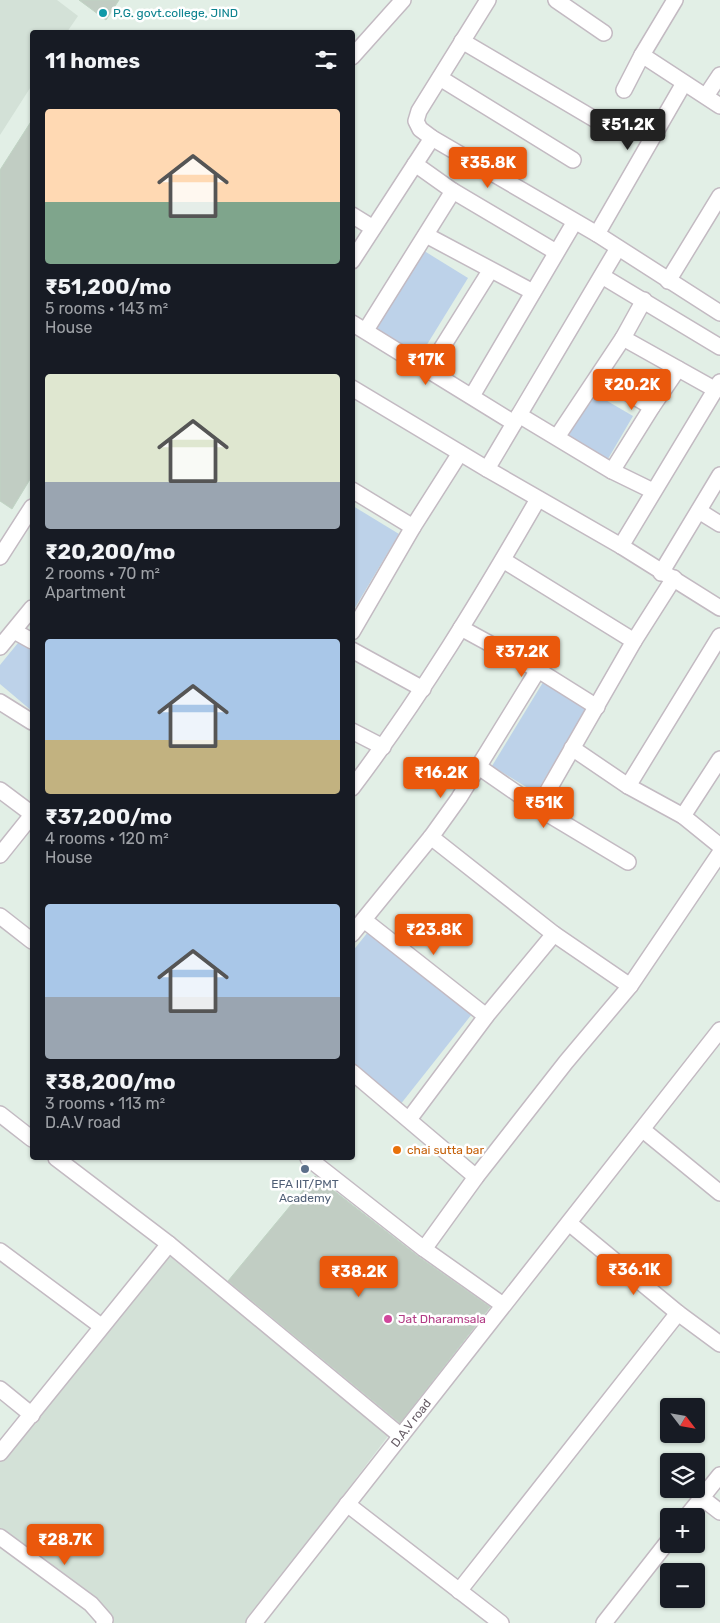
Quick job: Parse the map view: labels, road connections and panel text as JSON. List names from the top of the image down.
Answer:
{
  "streets": {
    "street": ["D.A.V road"]
  },
  "places": [
    "P.G. govt.college, JIND",
    "chai sutta bar",
    "EFA IIT/PMT Academy",
    "Jat Dharamsala"
  ],
  "north": "bottom right",
  "page": {
    "heading": "11 homes",
    "list": [
      {
        "name": "₹51,200/mo",
        "note": "5 rooms · 143 m² · House"
      },
      {
        "name": "₹20,200/mo",
        "note": "2 rooms · 70 m² · Apartment"
      },
      {
        "name": "₹37,200/mo",
        "note": "4 rooms · 120 m² · House"
      },
      {
        "name": "₹38,200/mo",
        "note": "3 rooms · 113 m² · D.A.V road"
      }
    ],
    "price": [
      "₹51.2K",
      "₹35.8K",
      "₹17K",
      "₹20.2K",
      "₹37.2K",
      "₹16.2K",
      "₹51K",
      "₹23.8K",
      "₹36.1K",
      "₹38.2K",
      "₹28.7K"
    ],
    "map_buttons": ["+", "−"]
  }
}
